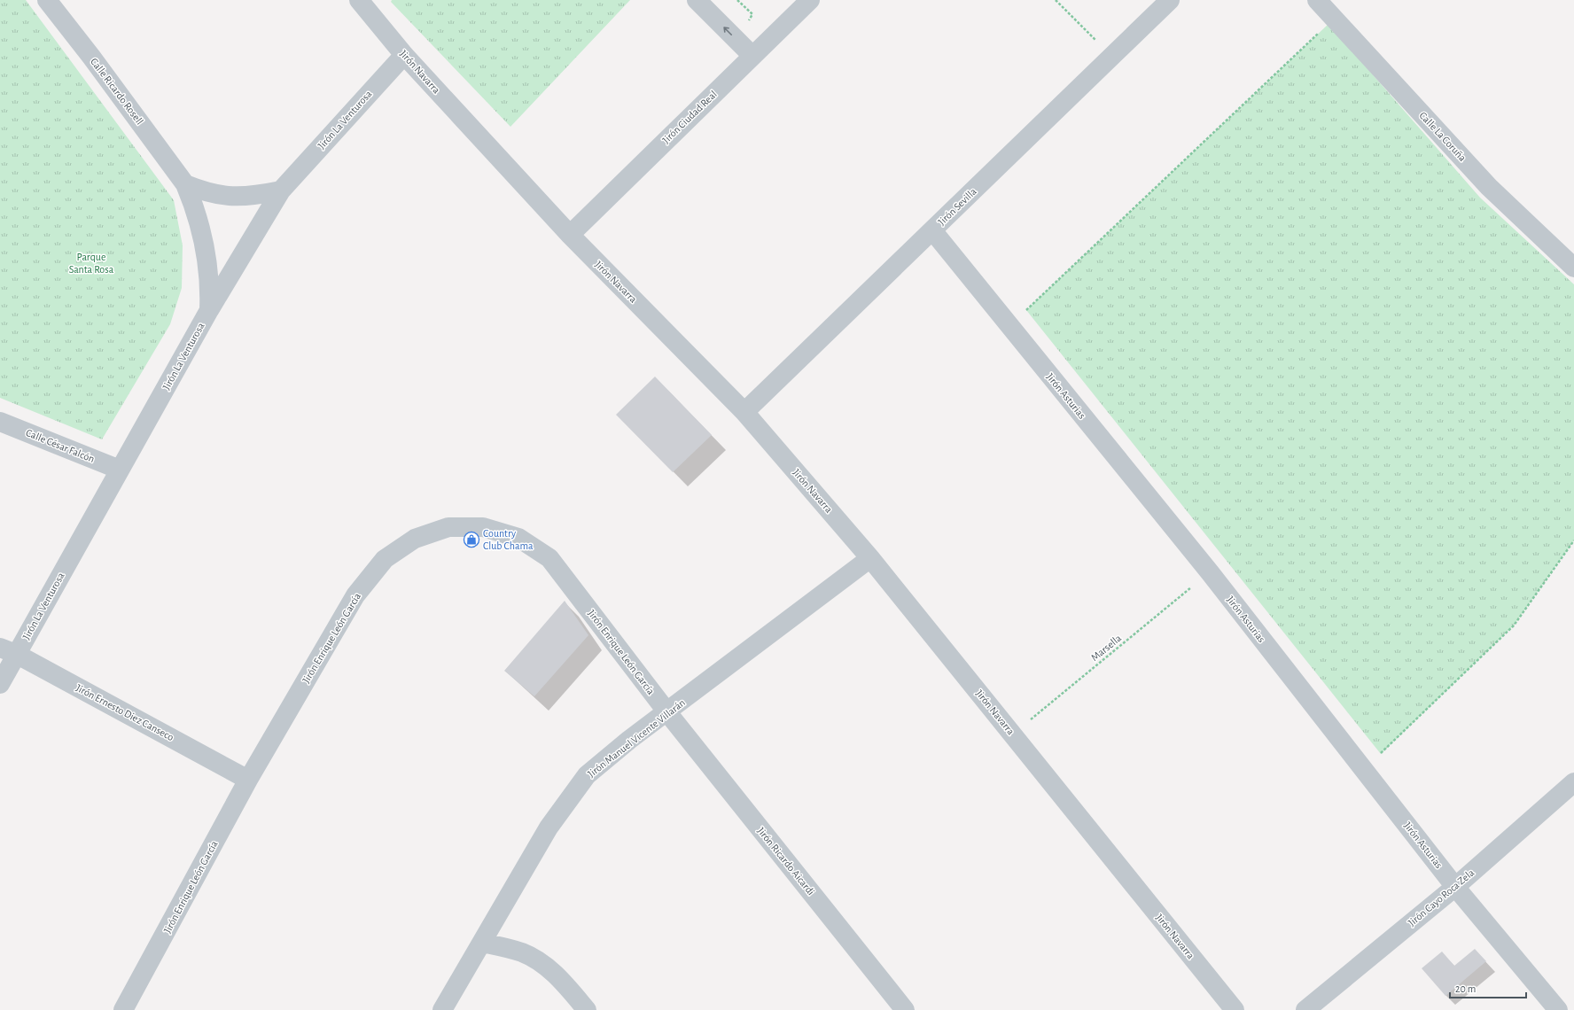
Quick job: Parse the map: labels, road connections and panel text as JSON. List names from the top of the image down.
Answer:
{
  "streets": {
    "street": [
      "Jirón Navarra",
      "Calle Ricardo Rosell",
      "Jirón Ciudad Real",
      "Jirón La Venturosa",
      "Calle La Coruña",
      "Jirón Sevilla",
      "Jirón Asturias",
      "Calle César Falcón",
      "Jirón Enrique León García",
      "Jirón Ernesto Diez Canseco",
      "Jirón Manuel Vicente Villarán",
      "Jirón Ricardo Aicardi",
      "Jirón Cayo Roca Zela"
    ],
    "path": ["Marsella"]
  },
  "crossings": [
    ["Jirón Navarra", "Jirón Ciudad Real"],
    ["Jirón Navarra", "Jirón La Venturosa"],
    ["Jirón Navarra", "Jirón Sevilla"],
    ["Jirón Navarra", "Marsella"],
    ["Jirón Navarra", "Jirón Manuel Vicente Villarán"],
    ["Calle Ricardo Rosell", "Jirón La Venturosa"],
    ["Jirón La Venturosa", "Calle César Falcón"],
    ["Jirón La Venturosa", "Jirón Ernesto Diez Canseco"],
    ["Jirón Sevilla", "Jirón Asturias"],
    ["Jirón Asturias", "Marsella"],
    ["Jirón Asturias", "Jirón Cayo Roca Zela"],
    ["Jirón Enrique León García", "Jirón Ernesto Diez Canseco"],
    ["Jirón Enrique León García", "Jirón Manuel Vicente Villarán"],
    ["Jirón Enrique León García", "Jirón Ricardo Aicardi"],
    ["Jirón Manuel Vicente Villarán", "Jirón Ricardo Aicardi"]
  ],
  "parks": ["Parque Santa Rosa"],
  "places": {
    "shop": ["Country Club Chama"]
  },
  "scale_bar": "20 m"
}
